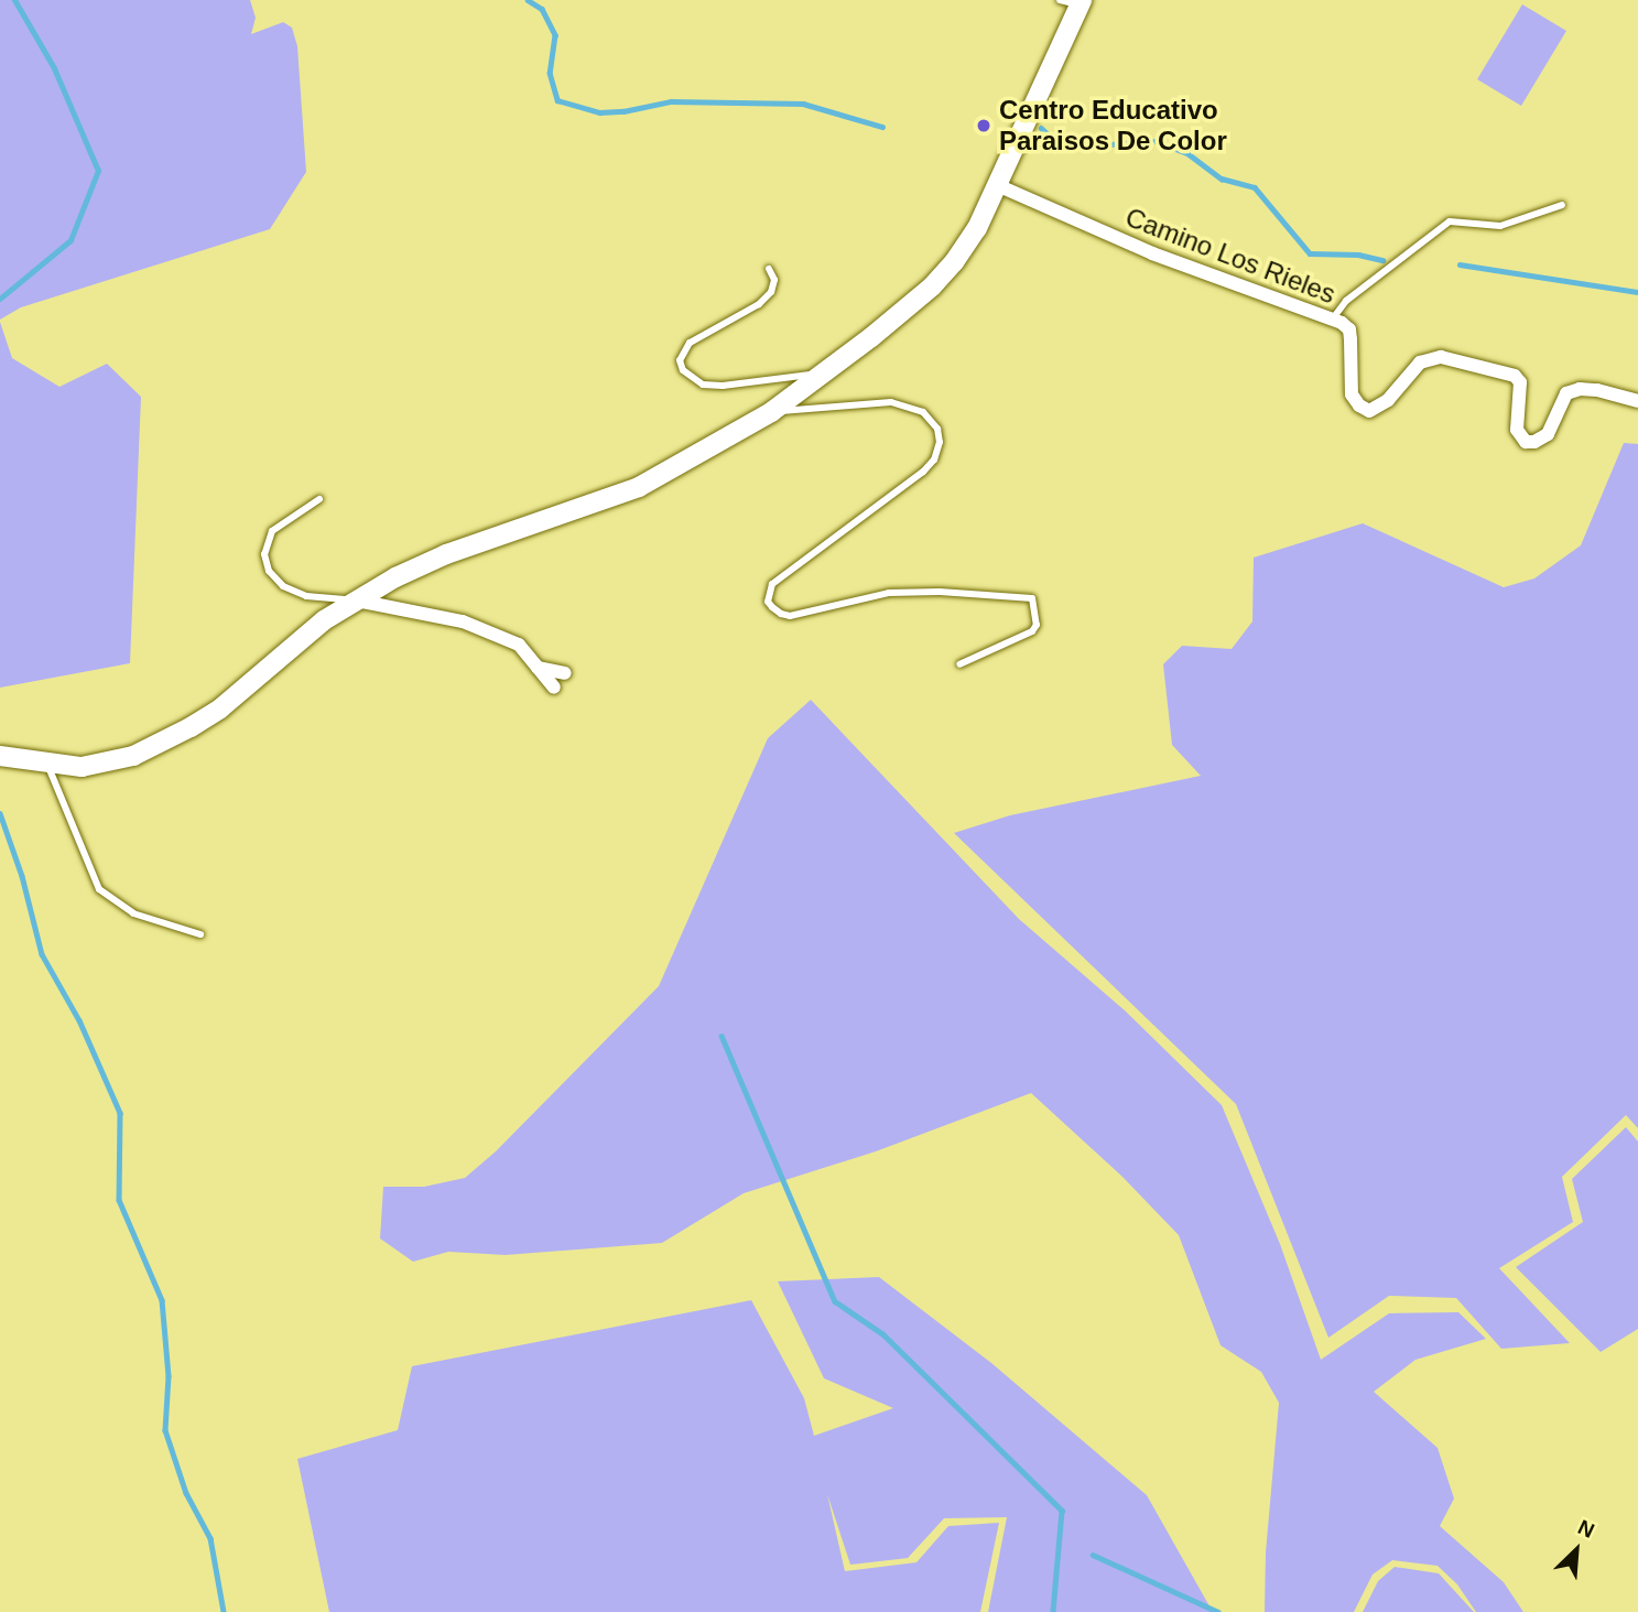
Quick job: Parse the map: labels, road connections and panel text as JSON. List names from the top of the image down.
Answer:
{
  "streets": {
    "street": ["Camino Los Rieles"]
  },
  "places": ["Centro Educativo Paraisos De Color"],
  "north": "top right"
}
